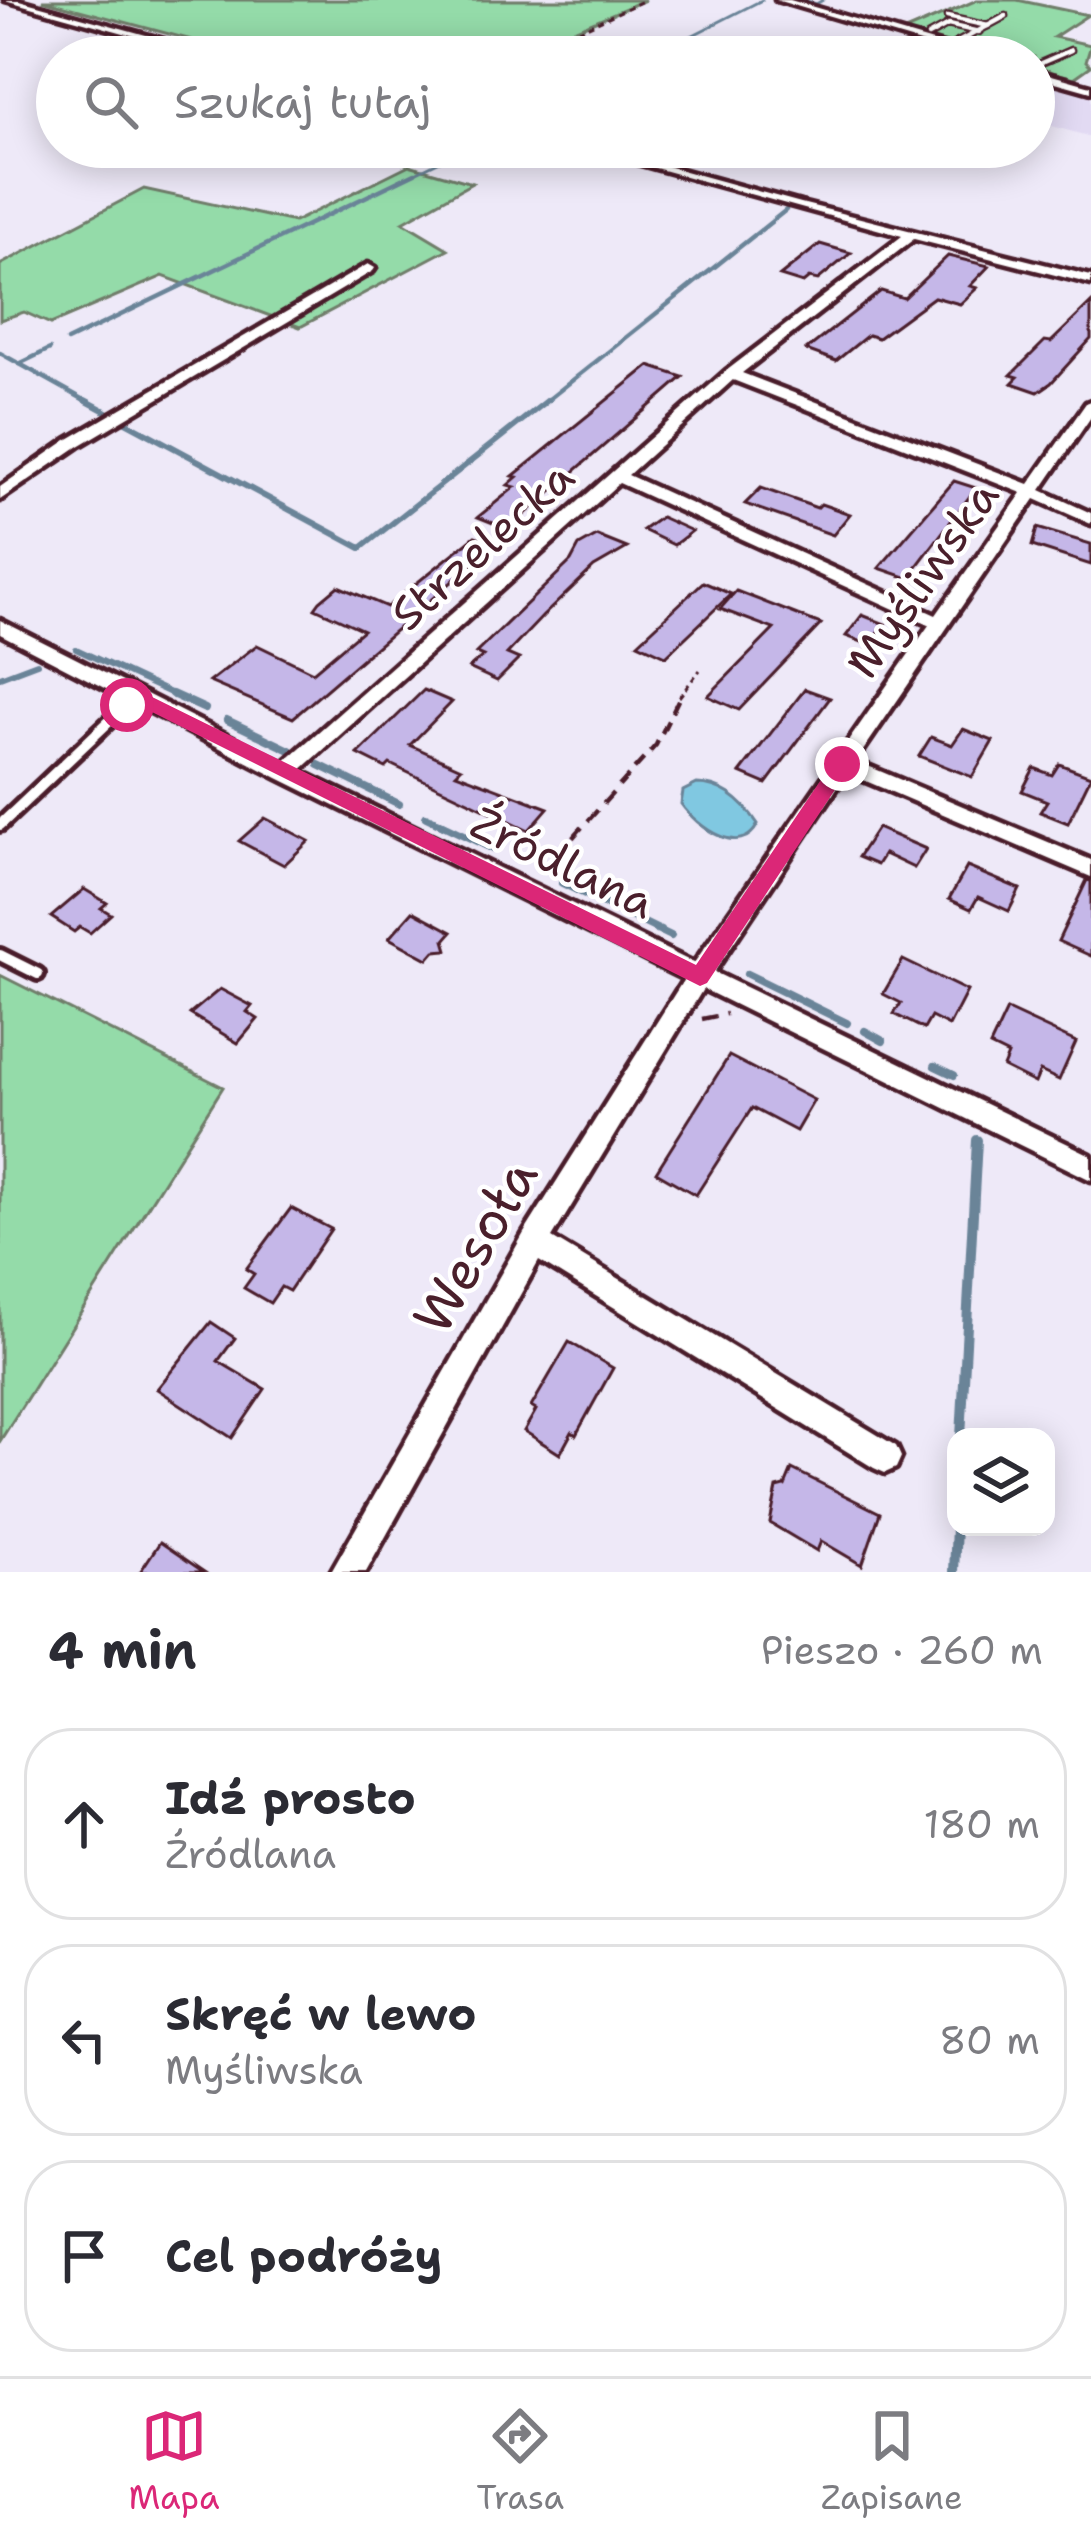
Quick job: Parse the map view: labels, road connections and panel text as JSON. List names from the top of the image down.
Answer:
{
  "streets": {
    "street": [
      "Strzelecka",
      "Myśliwska",
      "Źródlana",
      "Wesoła"
    ]
  },
  "crossings": [
    ["Strzelecka", "Źródlana"],
    ["Myśliwska", "Źródlana"],
    ["Myśliwska", "Wesoła"],
    ["Źródlana", "Wesoła"]
  ],
  "page": {
    "search": "Szukaj tutaj",
    "heading": ["4 min", "Pieszo · 260 m"],
    "list": [
      ["Idź prosto", "Źródlana", "180 m"],
      ["Skręć w lewo", "Myśliwska", "80 m"],
      "Cel podróży"
    ],
    "nav": ["Mapa", "Trasa", "Zapisane"]
  }
}
